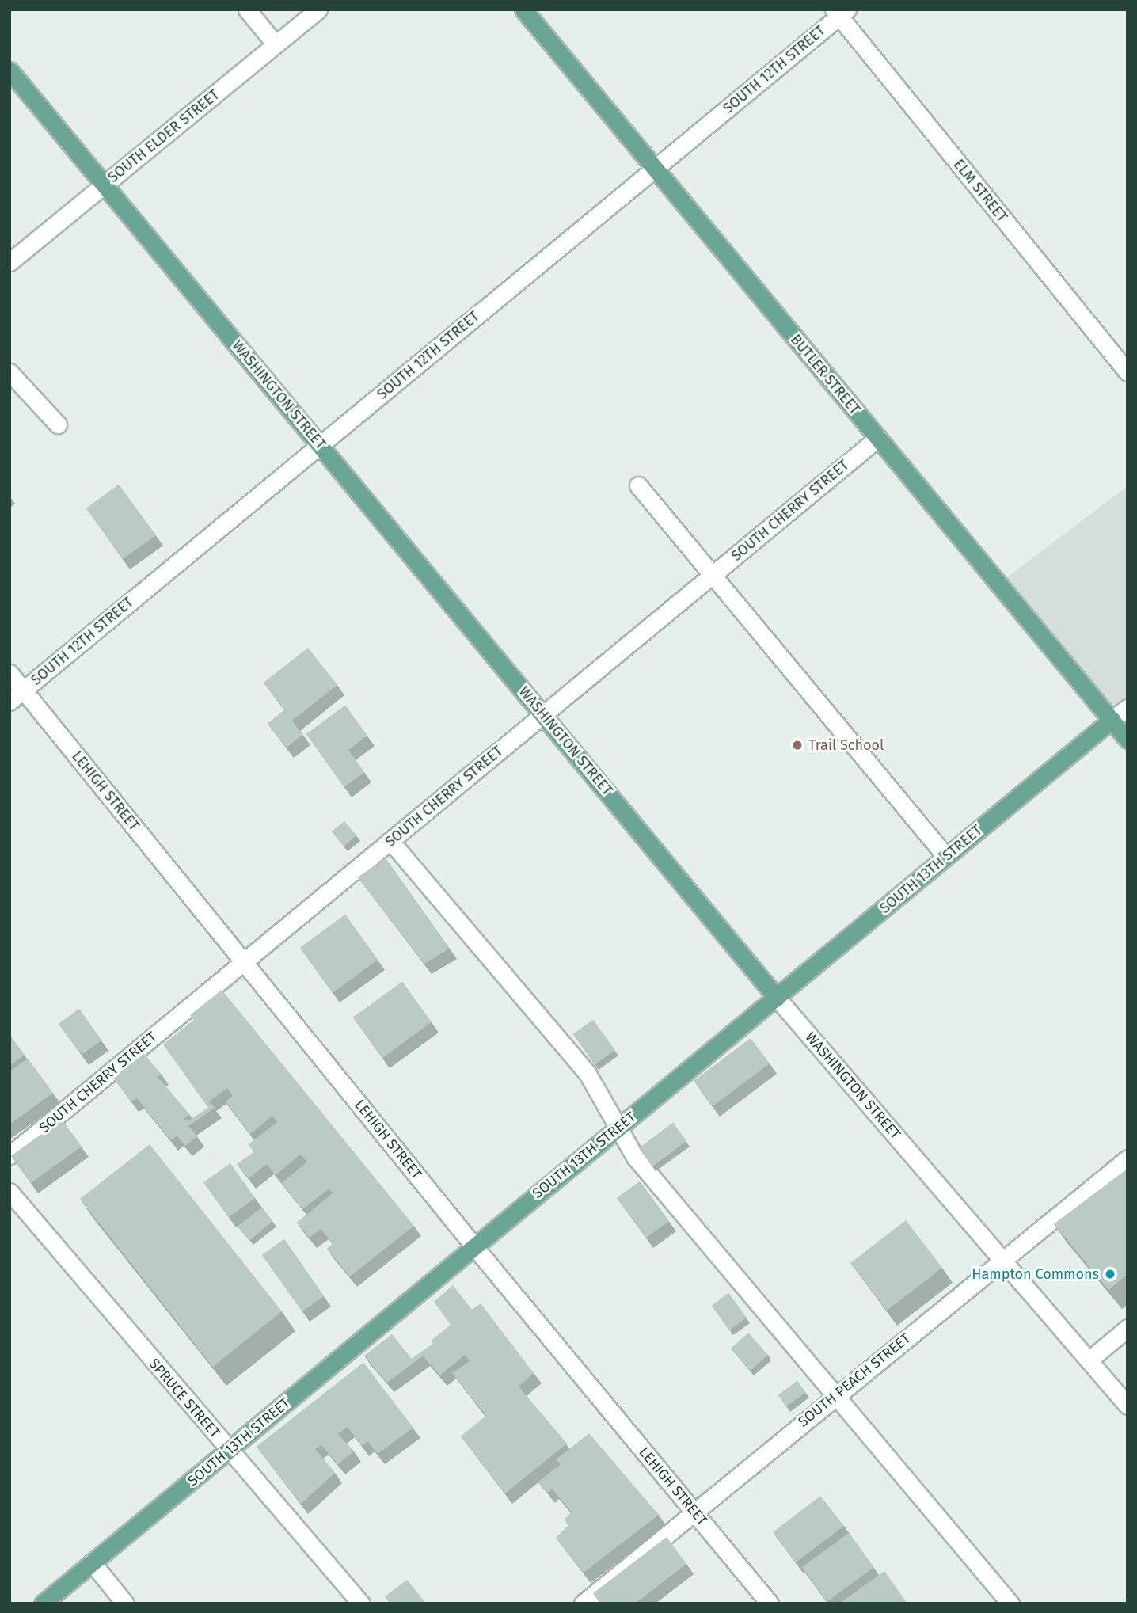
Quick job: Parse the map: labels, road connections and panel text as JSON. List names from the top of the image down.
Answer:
{
  "streets": {
    "main road": ["BUTLER STREET", "WASHINGTON STREET", "SOUTH 13TH STREET"],
    "street": [
      "SOUTH 12TH STREET",
      "SOUTH ELDER STREET",
      "ELM STREET",
      "SOUTH CHERRY STREET",
      "LEHIGH STREET",
      "SOUTH PEACH STREET",
      "SPRUCE STREET"
    ]
  },
  "crossings": [
    ["SOUTH 12TH STREET", "ELM STREET"],
    ["SOUTH 12TH STREET", "BUTLER STREET"],
    ["SOUTH 12TH STREET", "WASHINGTON STREET"],
    ["SOUTH 12TH STREET", "LEHIGH STREET"],
    ["SOUTH ELDER STREET", "WASHINGTON STREET"],
    ["BUTLER STREET", "SOUTH CHERRY STREET"],
    ["BUTLER STREET", "SOUTH 13TH STREET"],
    ["WASHINGTON STREET", "SOUTH CHERRY STREET"],
    ["WASHINGTON STREET", "SOUTH 13TH STREET"],
    ["WASHINGTON STREET", "SOUTH PEACH STREET"],
    ["SOUTH CHERRY STREET", "LEHIGH STREET"],
    ["LEHIGH STREET", "SOUTH 13TH STREET"],
    ["LEHIGH STREET", "SOUTH PEACH STREET"],
    ["SOUTH 13TH STREET", "SPRUCE STREET"]
  ],
  "places": ["Trail School", "Hampton Commons"]
}
